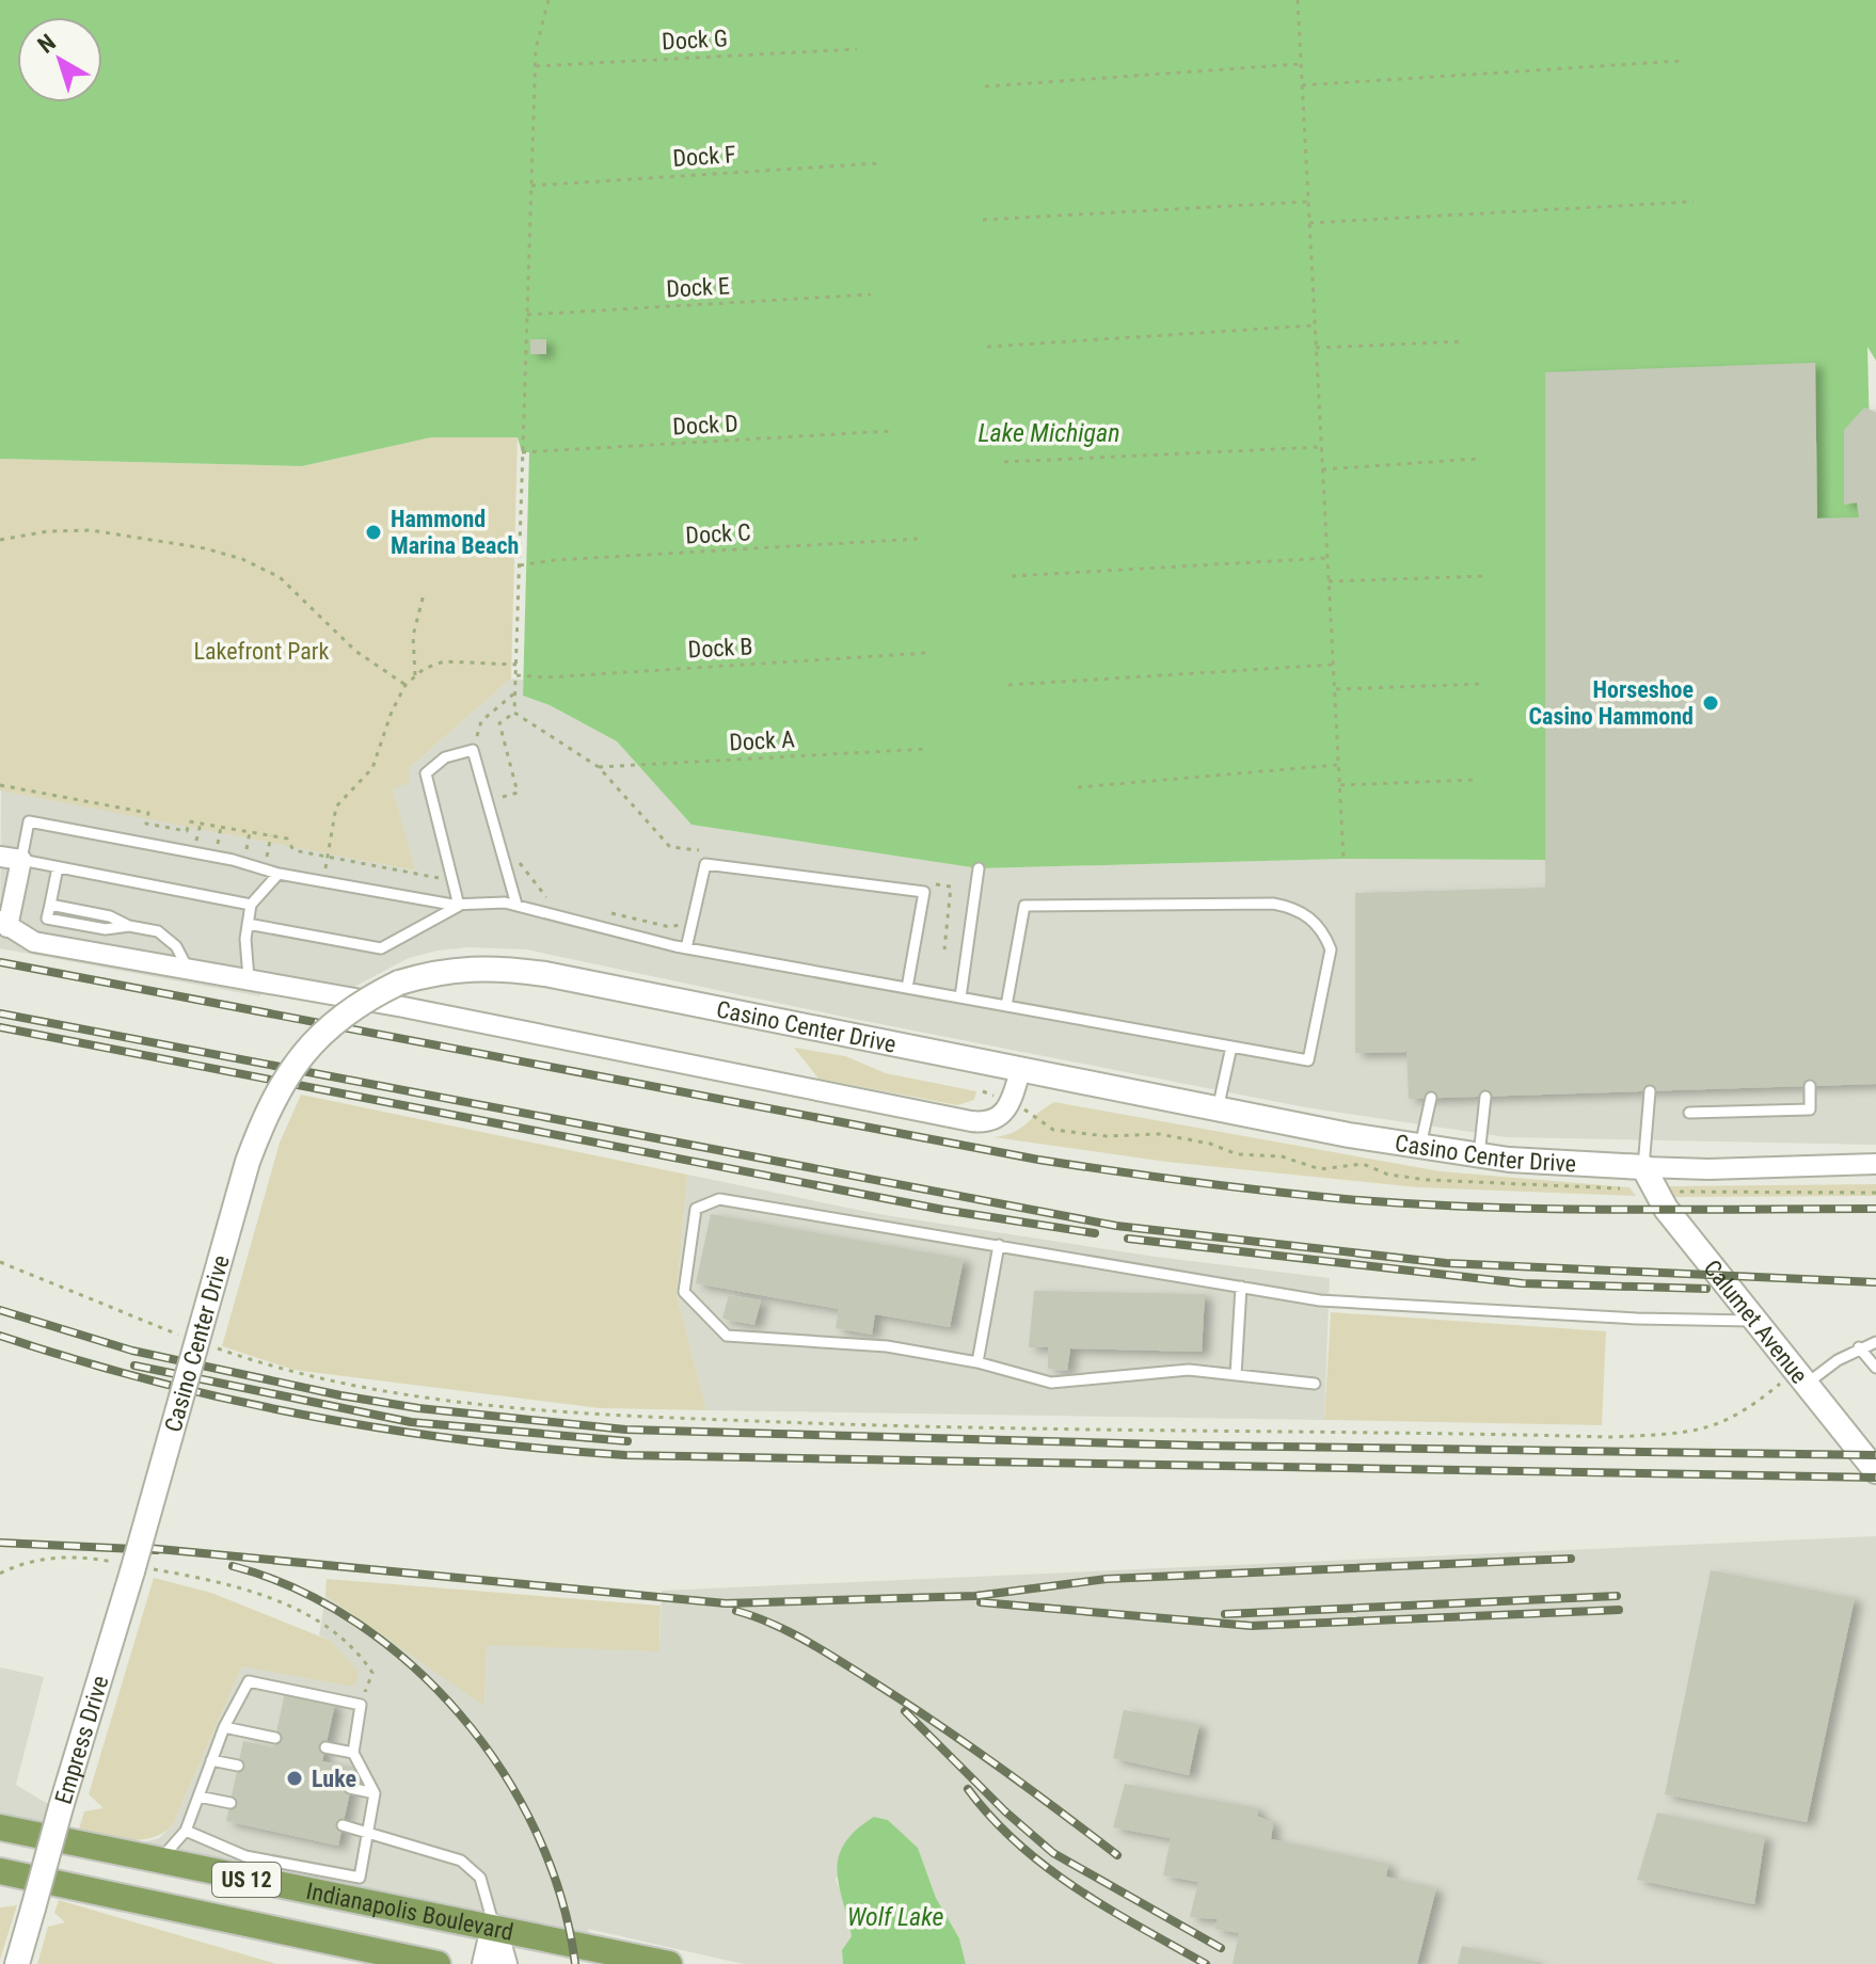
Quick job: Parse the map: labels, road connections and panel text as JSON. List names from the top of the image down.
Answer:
{
  "streets": {
    "main road": ["US 12", "Indianapolis Boulevard"],
    "street": ["Casino Center Drive", "Calumet Avenue", "Empress Drive"],
    "path": [
      "Dock G",
      "Dock F",
      "Dock E",
      "Dock D",
      "Dock C",
      "Dock B",
      "Dock A"
    ]
  },
  "crossings": [
    ["Casino Center Drive", "Calumet Avenue"],
    ["Casino Center Drive", "Empress Drive"]
  ],
  "water": ["Lake Michigan", "Wolf Lake"],
  "parks": ["Lakefront Park"],
  "places": ["Hammond Marina Beach", "Horseshoe Casino Hammond", "Luke"],
  "north": "top left"
}
